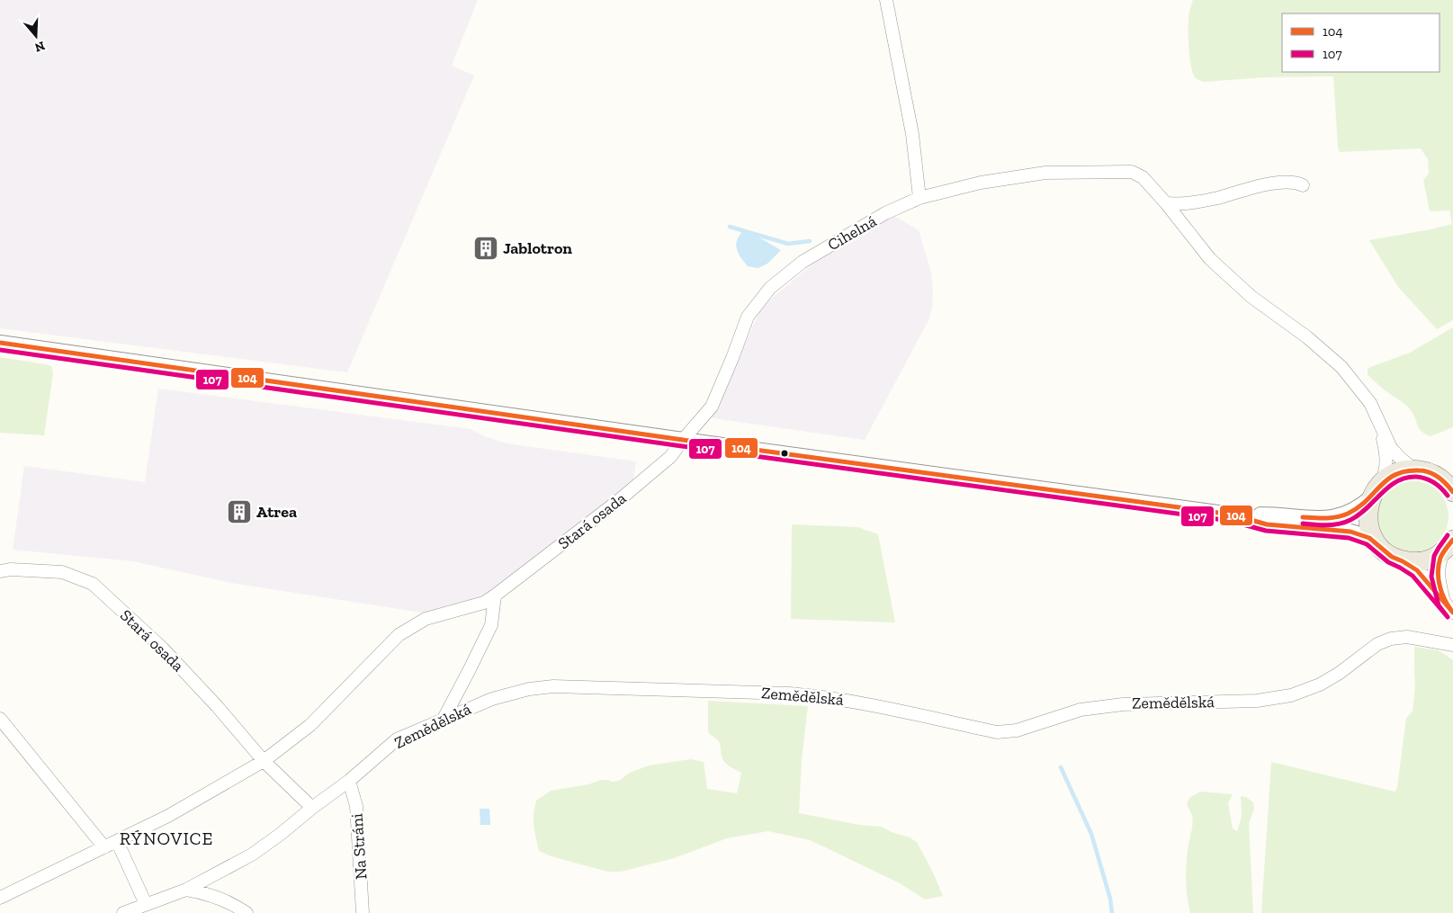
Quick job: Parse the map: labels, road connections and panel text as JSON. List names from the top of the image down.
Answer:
{
  "streets": {
    "street": [
      "Cihelná",
      "Stará osada",
      "Zemědělská",
      "Na Stráni"
    ]
  },
  "crossings": [
    ["Cihelná", "Stará osada"],
    ["Stará osada", "Zemědělská"],
    ["Zemědělská", "Na Stráni"]
  ],
  "districts": ["RÝNOVICE"],
  "places": {
    "building": ["Jablotron", "Atrea"]
  },
  "lines": ["transit line 104", "transit line 107"],
  "legend": ["104", "107"],
  "north": "bottom"
}
